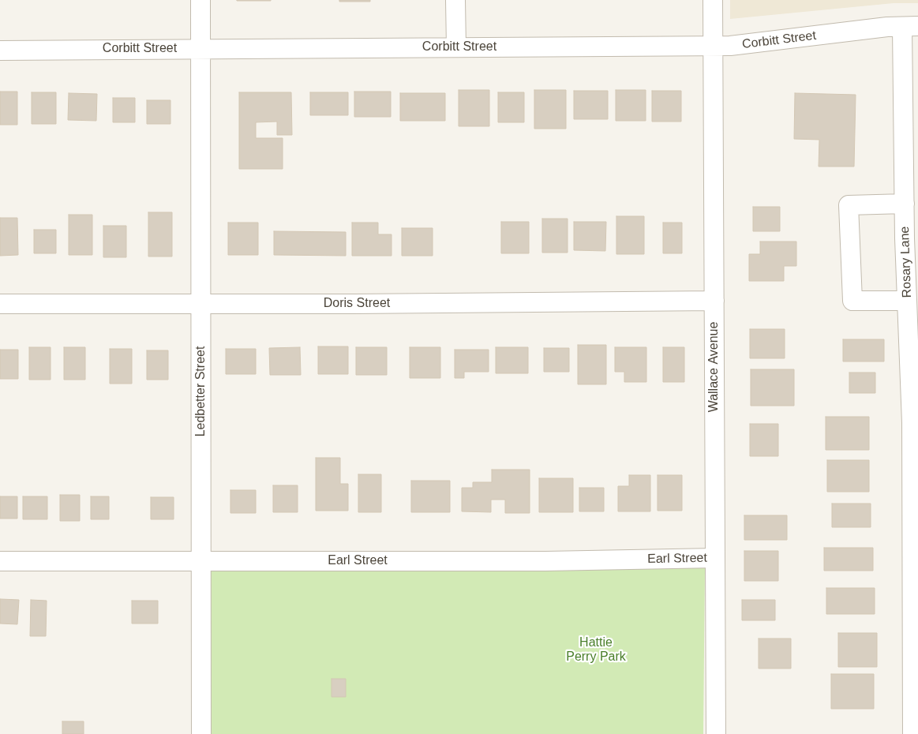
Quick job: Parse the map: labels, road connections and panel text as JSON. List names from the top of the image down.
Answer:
{
  "streets": {
    "street": [
      "Corbitt Street",
      "Rosary Lane",
      "Doris Street",
      "Wallace Avenue",
      "Ledbetter Street",
      "Earl Street"
    ]
  },
  "crossings": [
    ["Corbitt Street", "Rosary Lane"],
    ["Corbitt Street", "Wallace Avenue"],
    ["Corbitt Street", "Ledbetter Street"],
    ["Doris Street", "Wallace Avenue"],
    ["Doris Street", "Ledbetter Street"],
    ["Wallace Avenue", "Earl Street"],
    ["Ledbetter Street", "Earl Street"]
  ],
  "parks": ["Hattie Perry Park"]
}
